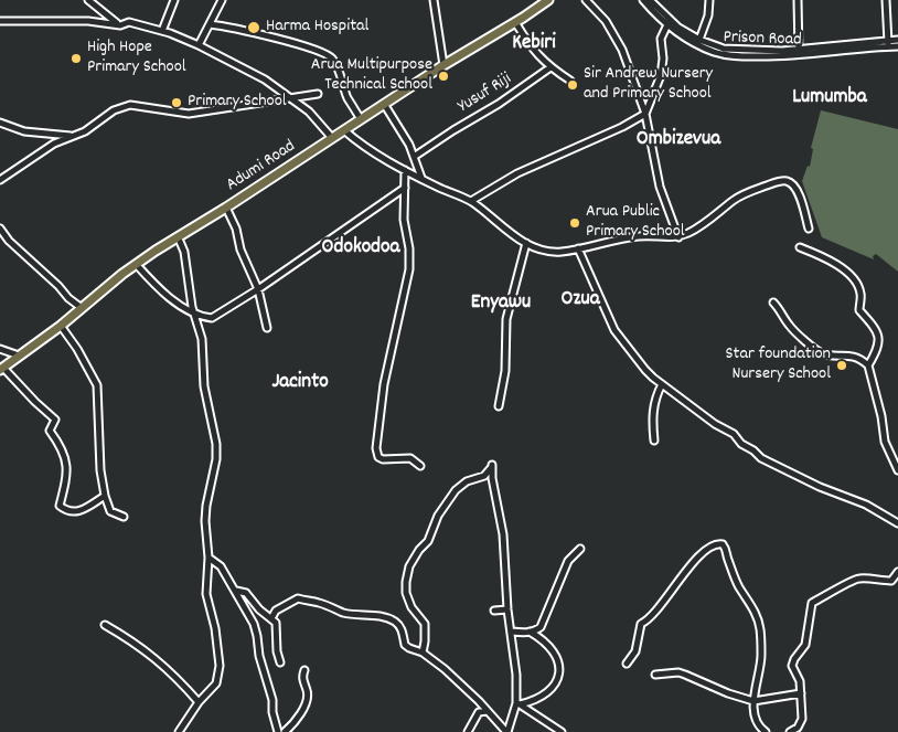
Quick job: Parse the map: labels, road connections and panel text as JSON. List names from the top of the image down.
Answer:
{
  "streets": {
    "main road": ["Adumi Road"],
    "street": ["Prison Road", "Yusuf Riji"]
  },
  "districts": [
    "Kebiri",
    "Lumumba",
    "Ombizevua",
    "Odokodoa",
    "Ozua",
    "Enyawu",
    "Jacinto"
  ],
  "places": [
    "Harma Hospital",
    "High Hope Primary School",
    "Arua Multipurpose Technical School",
    "Sir Andrew Nursery and Primary School",
    "Primary School",
    "Arua Public Primary School",
    "Star foundation Nursery School"
  ]
}
